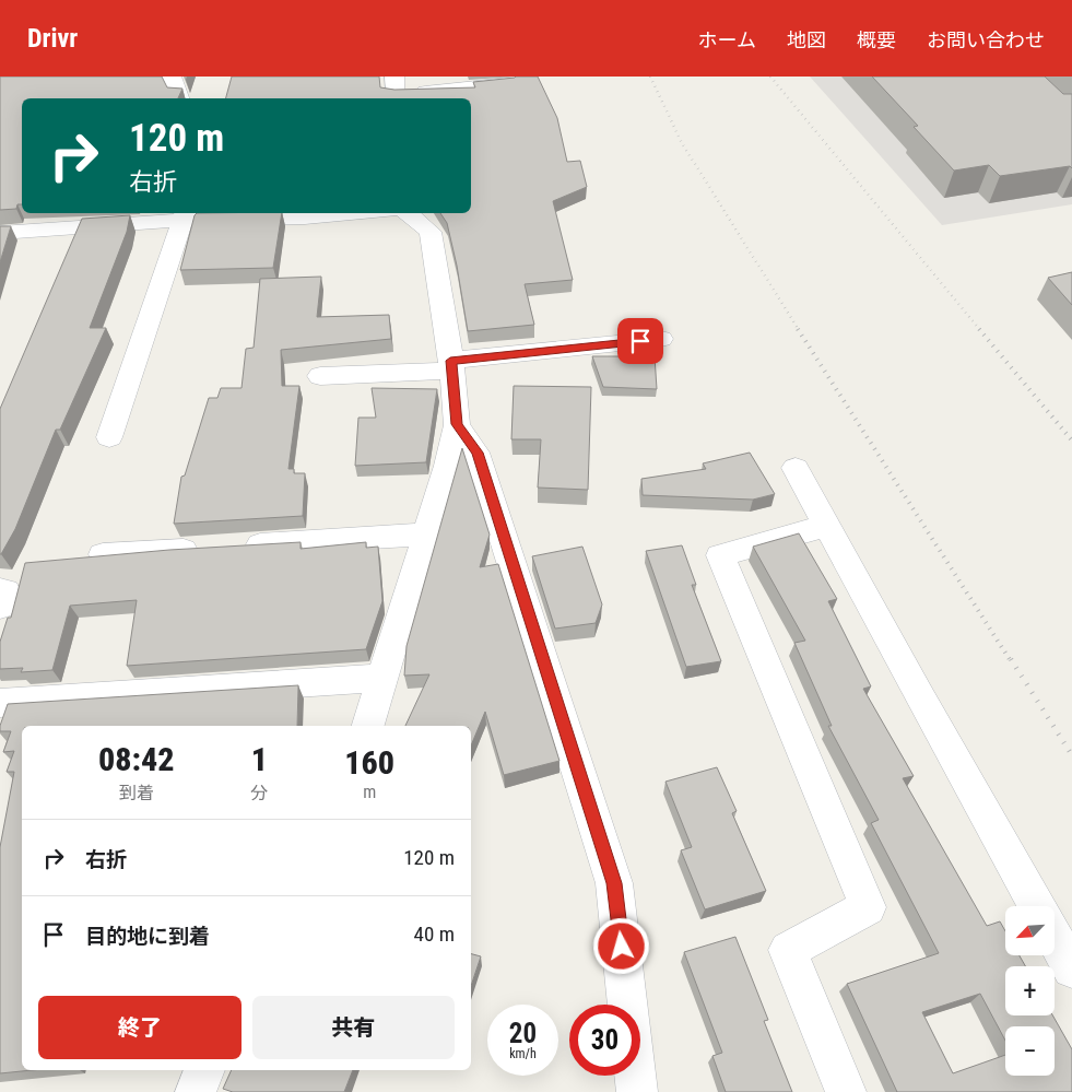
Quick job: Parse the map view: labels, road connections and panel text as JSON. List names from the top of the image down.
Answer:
{
  "north": "bottom left",
  "page": {
    "header": "Drivr",
    "nav": [
      "ホーム",
      "地図",
      "概要",
      "お問い合わせ"
    ],
    "turn": ["120 m", "右折"],
    "eta": [
      "08:42",
      "到着",
      "1",
      "分",
      "160",
      "m"
    ],
    "list": [
      {
        "name": "右折",
        "value": "120 m"
      },
      {
        "name": "目的地に到着",
        "value": "40 m"
      }
    ],
    "map_buttons": ["+", "−"],
    "buttons": ["終了", "共有"],
    "speed": "20 km/h",
    "limit": "30"
  }
}
